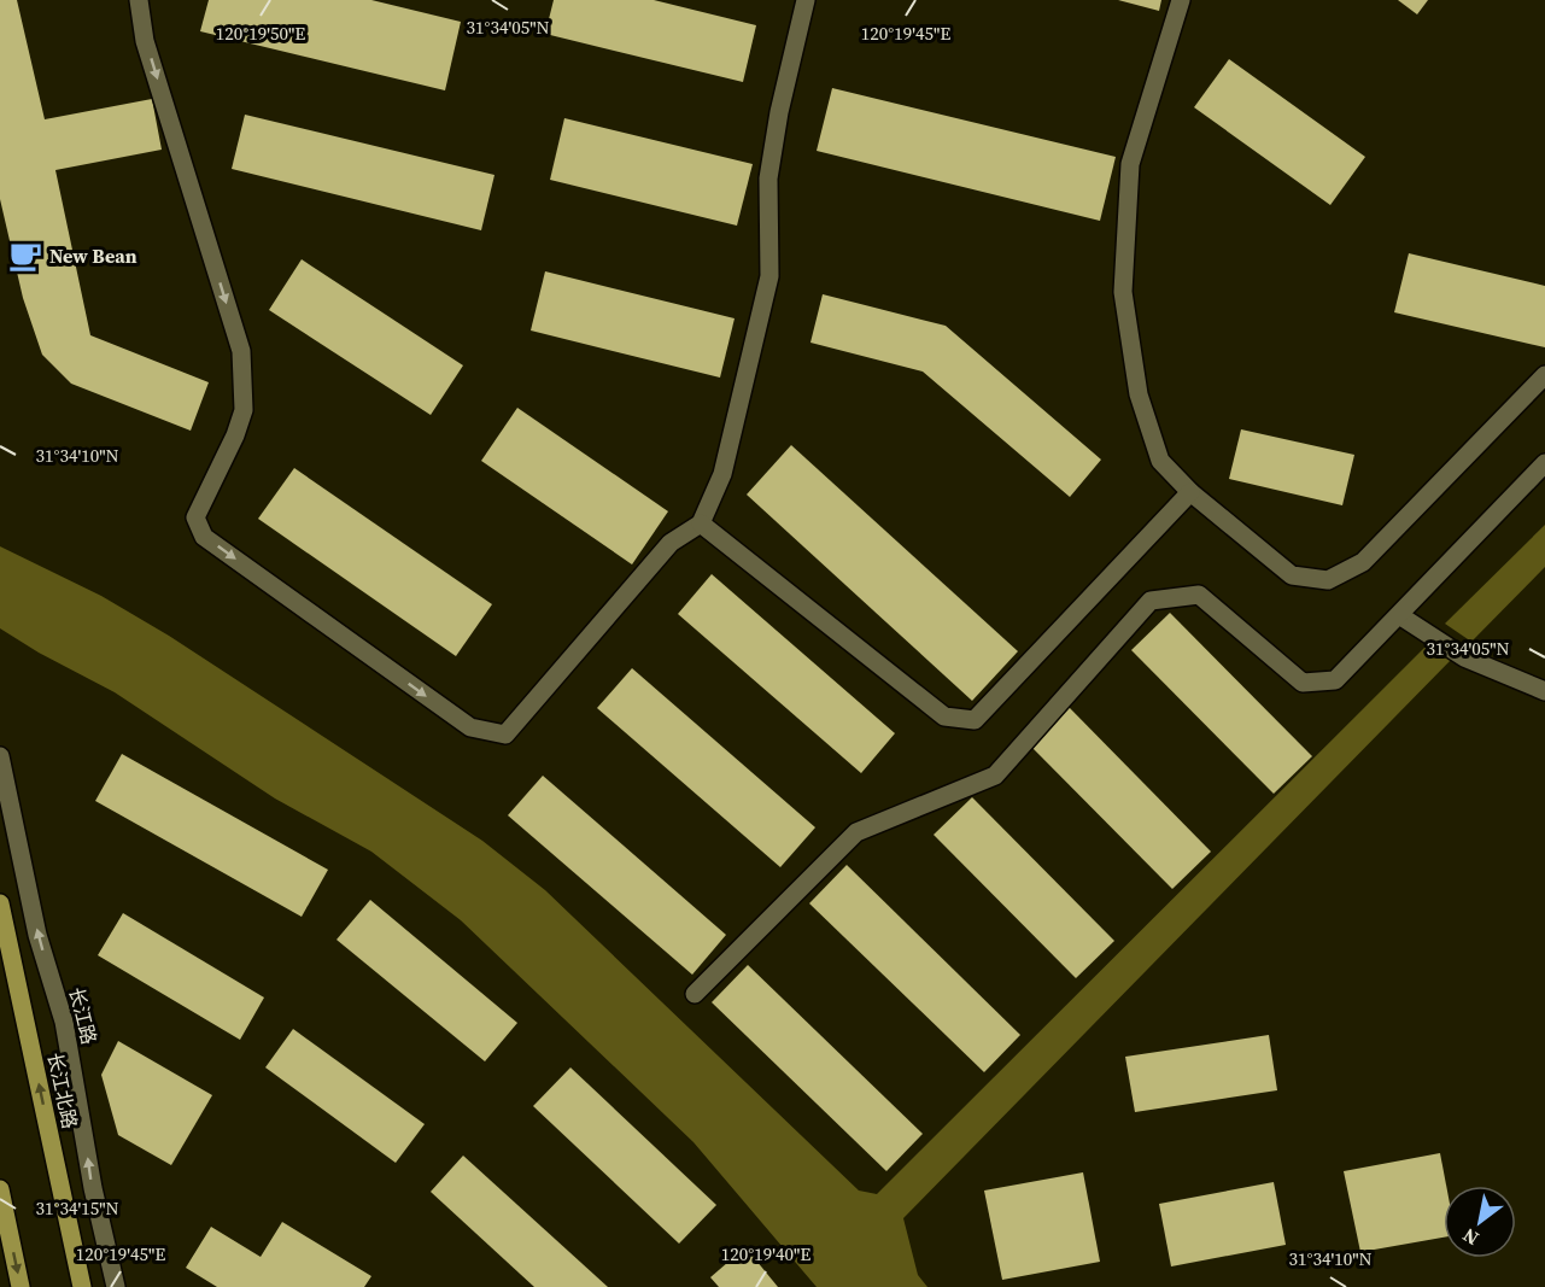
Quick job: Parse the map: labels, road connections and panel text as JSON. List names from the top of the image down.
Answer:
{
  "streets": {
    "main road": ["长江北路"],
    "street": ["长江路"]
  },
  "one_way": ["长江路", "长江北路"],
  "places": {
    "cafe": ["New Bean"]
  },
  "north": "bottom left",
  "coordinates": [
    "31°34'05\"N",
    "120°19'50\"E",
    "120°19'45\"E",
    "31°34'10\"N",
    "31°34'15\"N",
    "120°19'40\"E"
  ]
}
